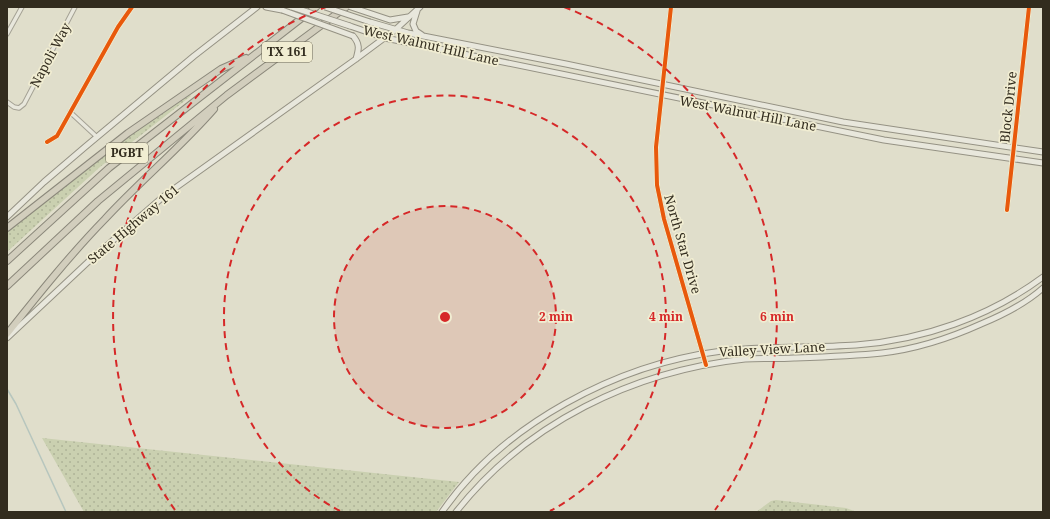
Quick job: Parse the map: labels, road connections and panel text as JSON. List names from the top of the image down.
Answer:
{
  "streets": {
    "highway": ["TX 161", "PGBT"],
    "main road": ["West Walnut Hill Lane", "State Highway 161", "Valley View Lane"],
    "street": ["Napoli Way", "Block Drive", "North Star Drive"]
  },
  "crossings": [
    ["West Walnut Hill Lane", "Block Drive"],
    ["West Walnut Hill Lane", "North Star Drive"],
    ["TX 161", "PGBT"],
    ["North Star Drive", "Valley View Lane"]
  ],
  "rings": ["2 min", "4 min", "6 min"]
}
